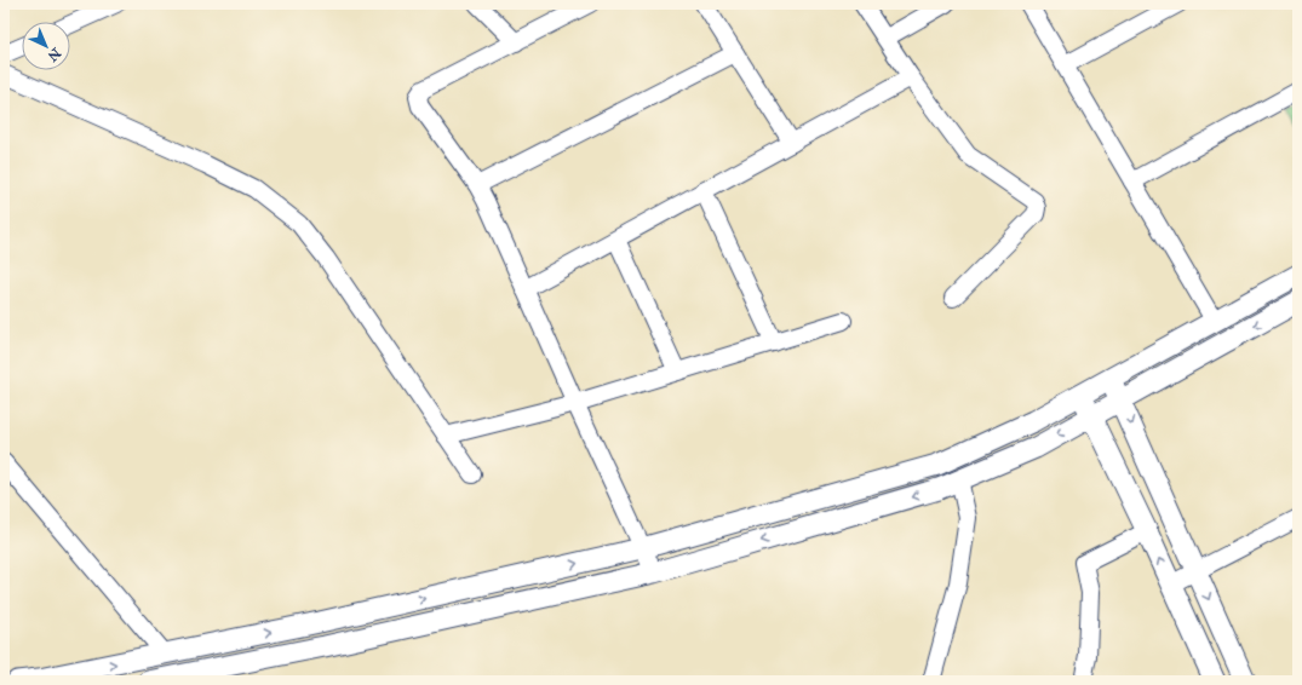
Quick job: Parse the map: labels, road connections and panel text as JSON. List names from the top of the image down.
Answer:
{
  "north": "bottom right"
}
